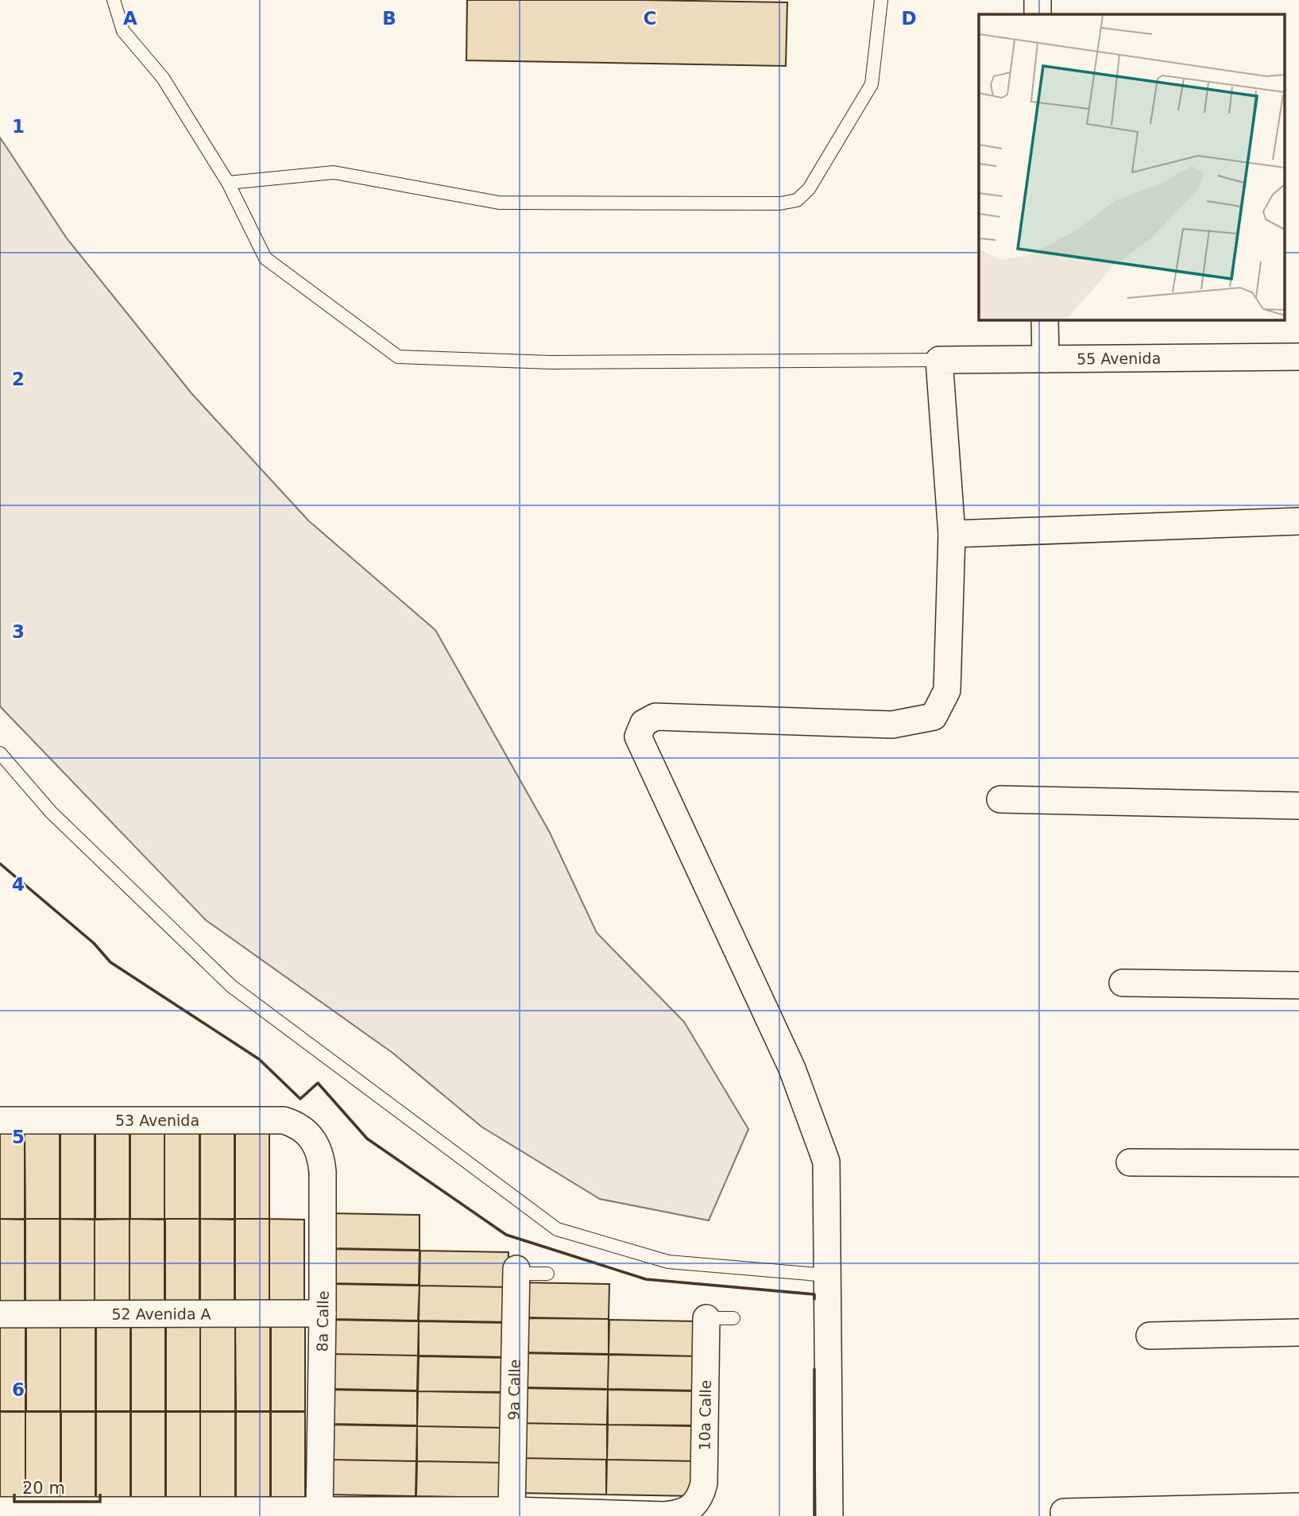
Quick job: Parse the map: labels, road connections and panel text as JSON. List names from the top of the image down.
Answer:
{
  "streets": {
    "street": [
      "55 Avenida",
      "53 Avenida",
      "52 Avenida A",
      "8a Calle",
      "9a Calle",
      "10a Calle"
    ]
  },
  "crossings": [
    ["53 Avenida", "8a Calle"],
    ["52 Avenida A", "8a Calle"],
    ["9a Calle", "10a Calle"]
  ],
  "scale_bar": "20 m",
  "grid": {
    "columns": [
      "A",
      "B",
      "C",
      "D"
    ],
    "rows": [
      "1",
      "2",
      "3",
      "4",
      "5",
      "6"
    ]
  }
}
